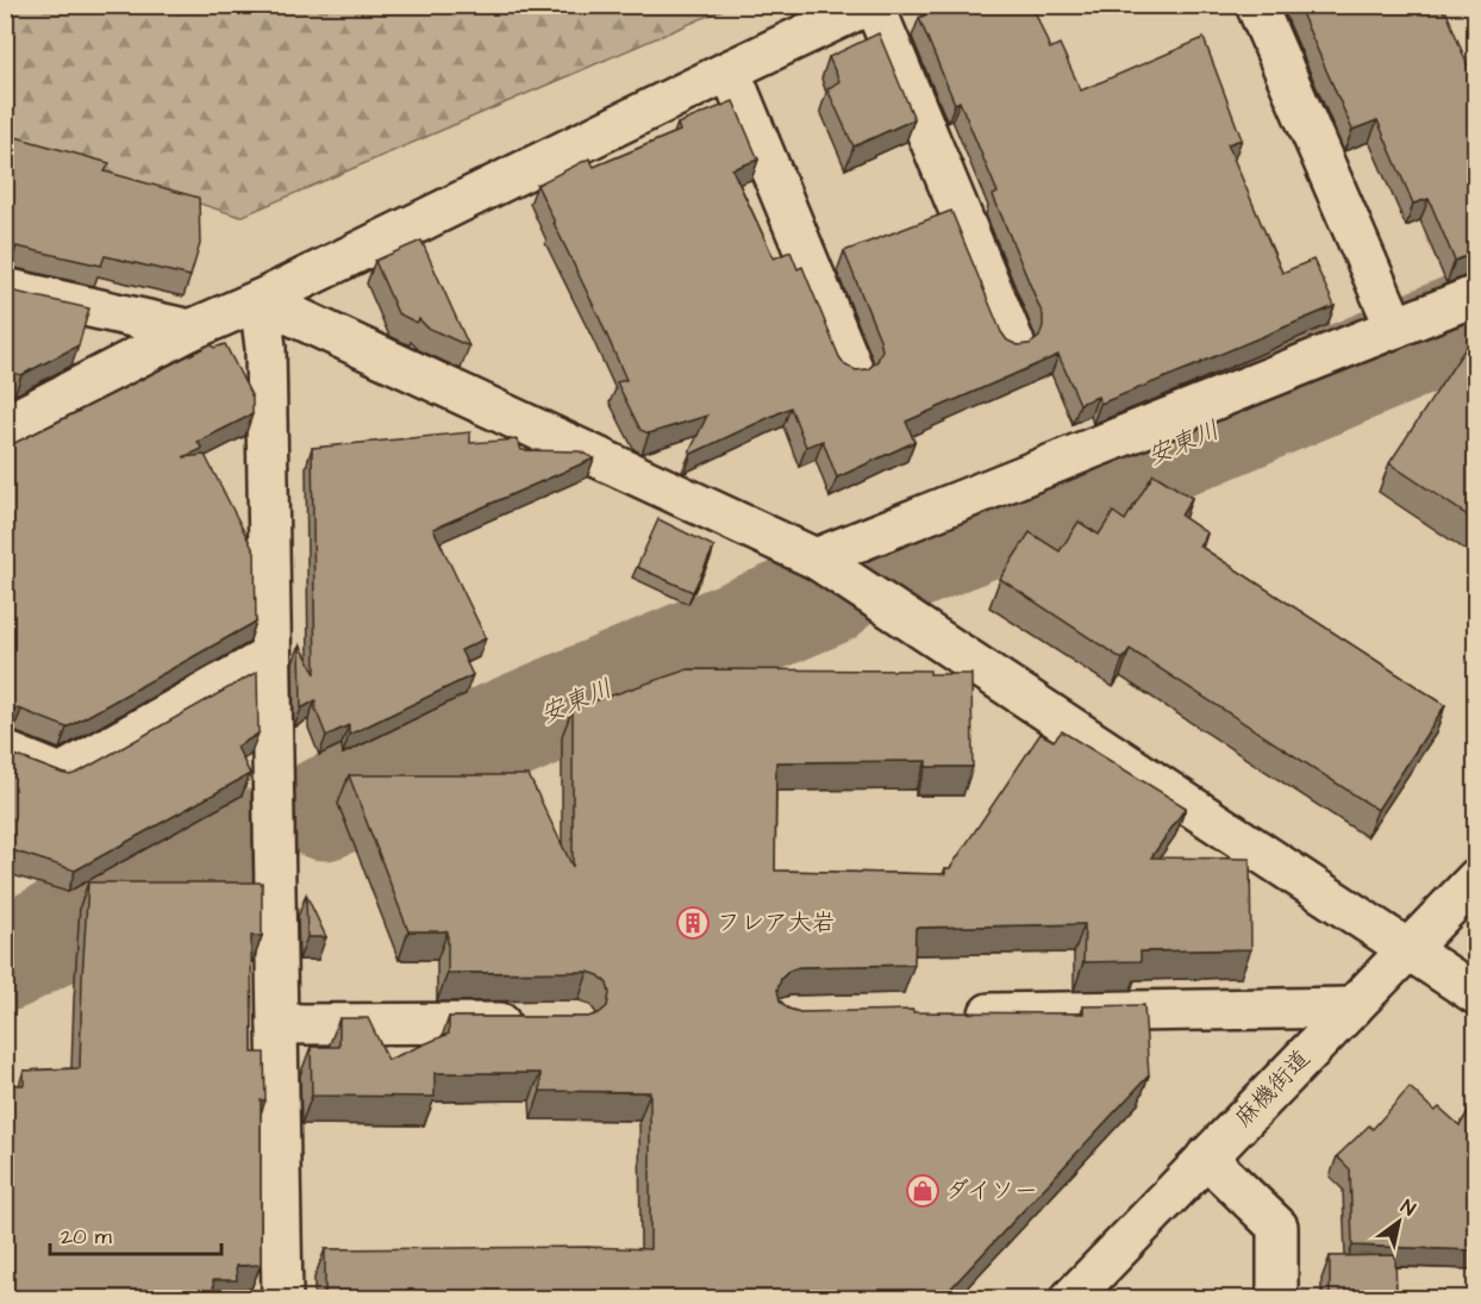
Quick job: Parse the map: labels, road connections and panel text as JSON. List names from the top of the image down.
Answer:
{
  "streets": {
    "street": ["麻機街道"]
  },
  "water": ["安東川"],
  "places": {
    "building": ["フレア大岩"],
    "shop": ["ダイソー"]
  },
  "scale_bar": "20 m",
  "north": "top right"
}
